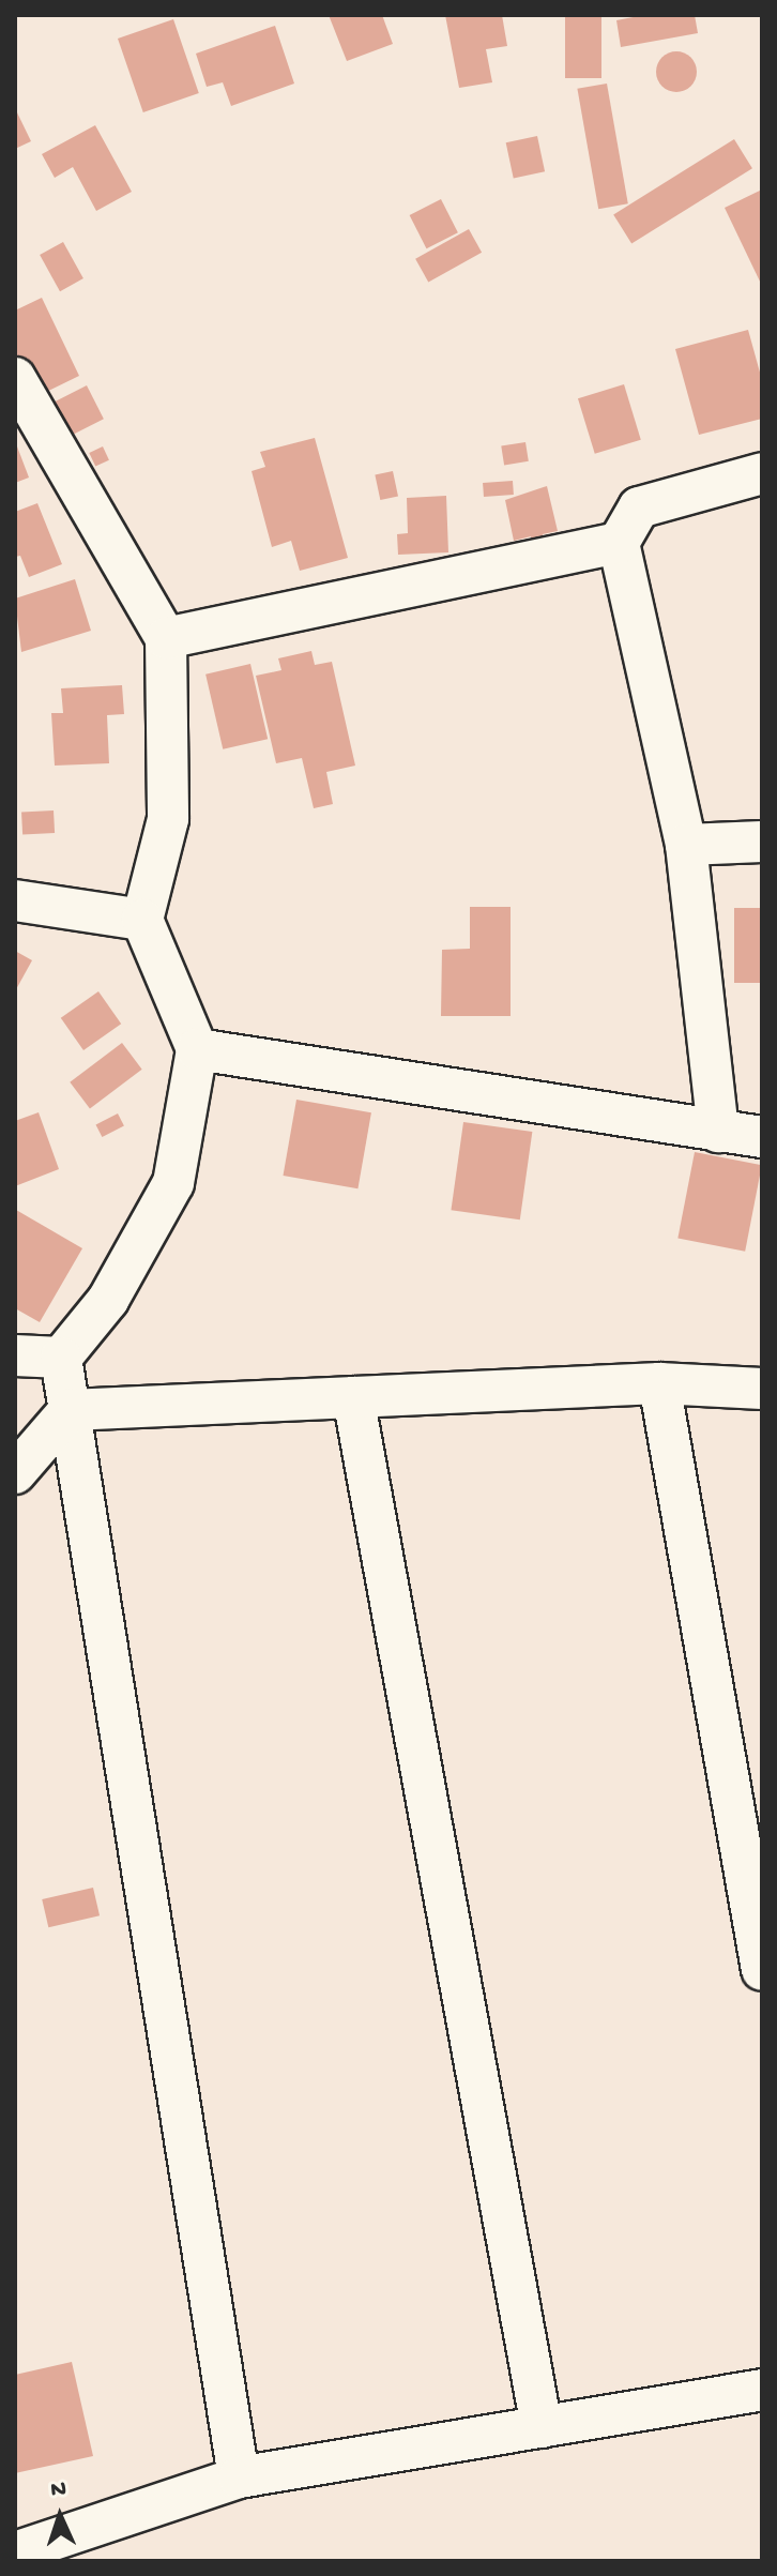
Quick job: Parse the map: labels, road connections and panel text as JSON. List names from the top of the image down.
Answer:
{
  "north": "top"
}
